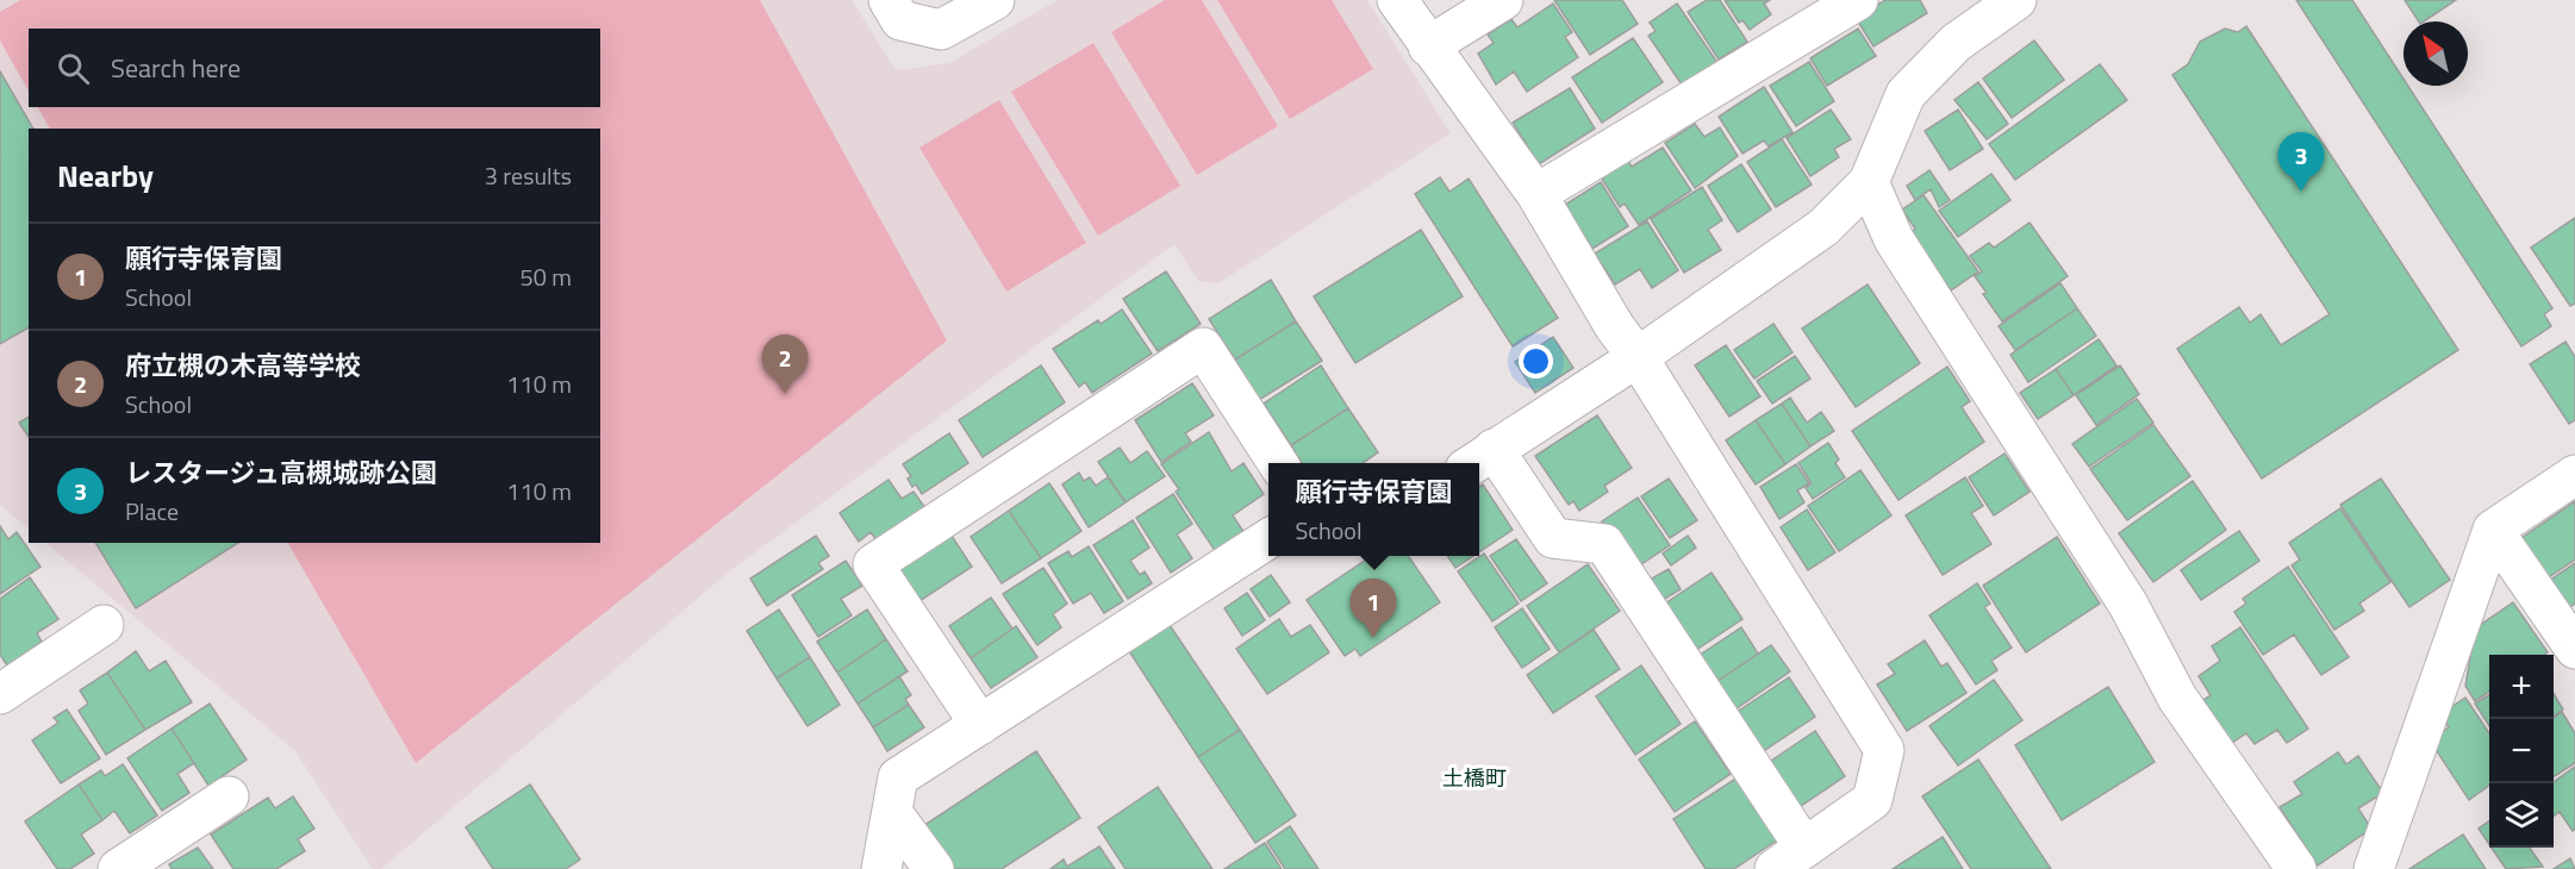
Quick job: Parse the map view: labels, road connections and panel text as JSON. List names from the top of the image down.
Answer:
{
  "districts": ["土橋町"],
  "north": "top left",
  "page": {
    "search": "Search here",
    "heading": ["Nearby", "3 results"],
    "pins": ["3", "2", "1"],
    "list": [
      {
        "mark": "1",
        "name": "願行寺保育園",
        "note": "School",
        "value": "50 m"
      },
      {
        "mark": "2",
        "name": "府立槻の木高等学校",
        "note": "School",
        "value": "110 m"
      },
      {
        "mark": "3",
        "name": "レスタージュ高槻城跡公園",
        "note": "Place",
        "value": "110 m"
      }
    ],
    "popup": ["願行寺保育園", "School"],
    "map_buttons": ["+", "−"]
  }
}
